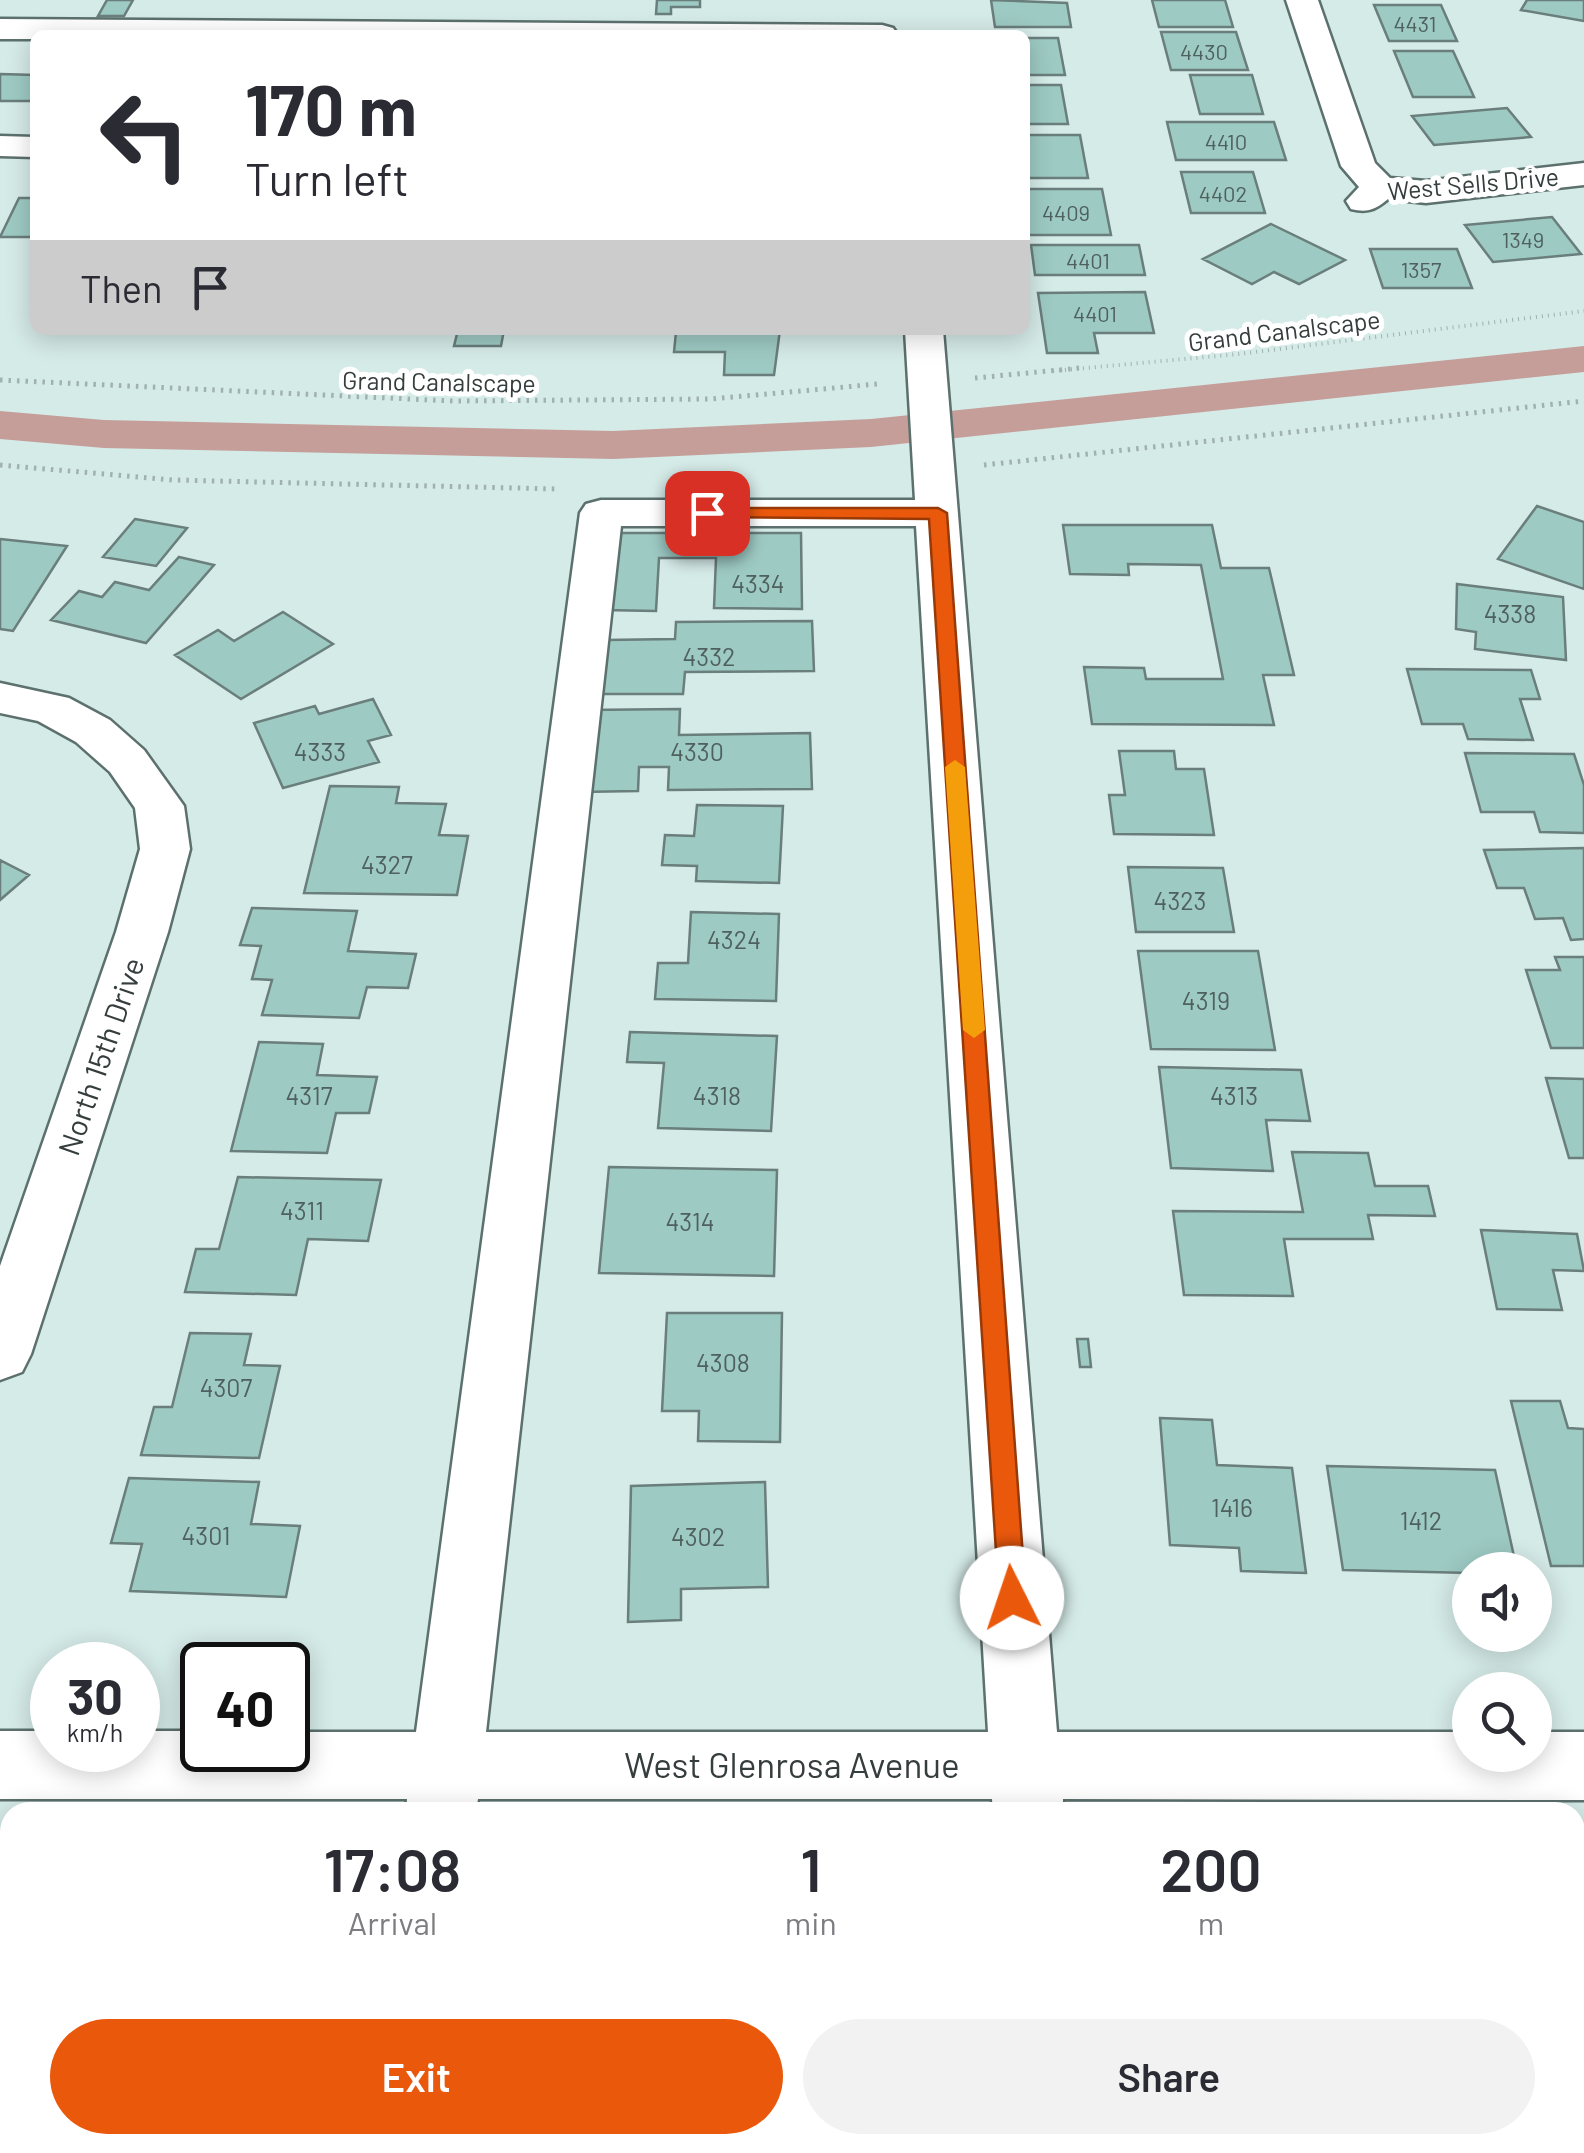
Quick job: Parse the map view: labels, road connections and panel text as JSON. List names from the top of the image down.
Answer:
{
  "streets": {
    "street": ["West Sells Drive", "North 15th Drive", "West Glenrosa Avenue"],
    "path": ["Grand Canalscape"]
  },
  "house_numbers": [
    "4431",
    "4430",
    "4410",
    "4402",
    "4409",
    "1349",
    "4401",
    "1357",
    "4401",
    "4334",
    "4338",
    "4332",
    "4333",
    "4330",
    "4327",
    "4323",
    "4324",
    "4319",
    "4317",
    "4318",
    "4313",
    "4311",
    "4314",
    "4308",
    "4307",
    "1416",
    "1412",
    "4301",
    "4302"
  ],
  "page": {
    "turn": ["170 m", "Turn left"],
    "then": "Then",
    "speed": "30 km/h",
    "limit": "40",
    "eta": [
      "17:08",
      "Arrival",
      "1",
      "min",
      "200",
      "m"
    ],
    "buttons": ["Exit", "Share"]
  }
}
